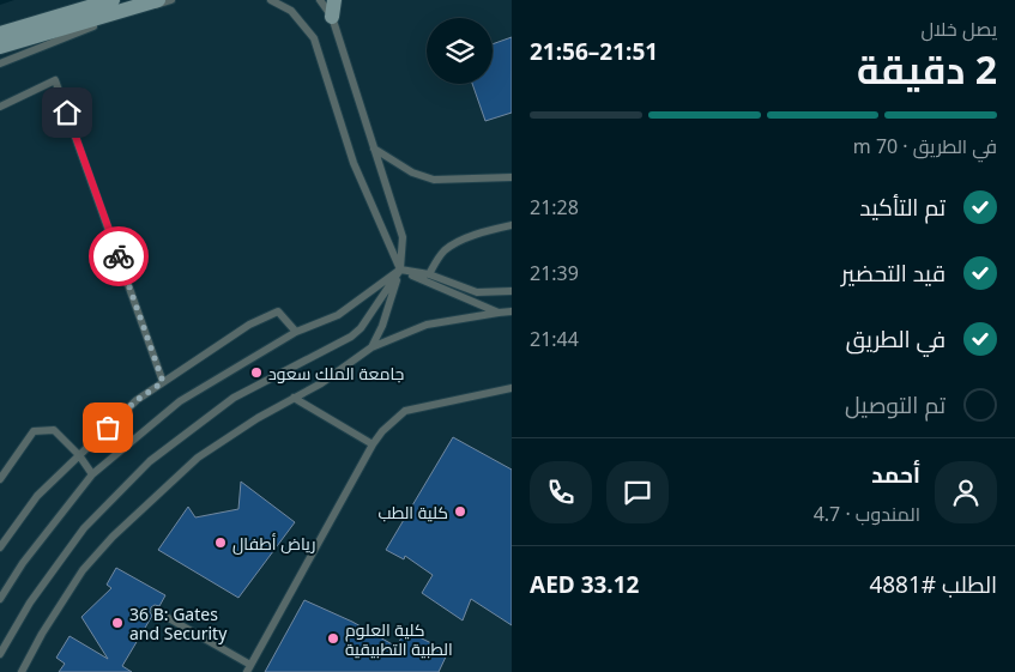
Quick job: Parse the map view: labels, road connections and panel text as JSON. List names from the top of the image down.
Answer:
{
  "places": [
    "جامعة الملك سعود",
    "كلية الطب",
    "رياض أطفال",
    "36 B: Gates and Security",
    "كلية العلوم الطبية التطبيقية"
  ],
  "page": {
    "heading": ["2 دقيقة", "يصل خلال", "21:51–21:56"],
    "panel": [
      "أحمد",
      "المندوب · 4.7",
      "الطلب #4881",
      "AED 33.12"
    ],
    "bar": "في الطريق · 70 m",
    "list": [
      ["تم التأكيد", "21:28"],
      ["قيد التحضير", "21:39"],
      ["في الطريق", "21:44"],
      "تم التوصيل"
    ]
  }
}
